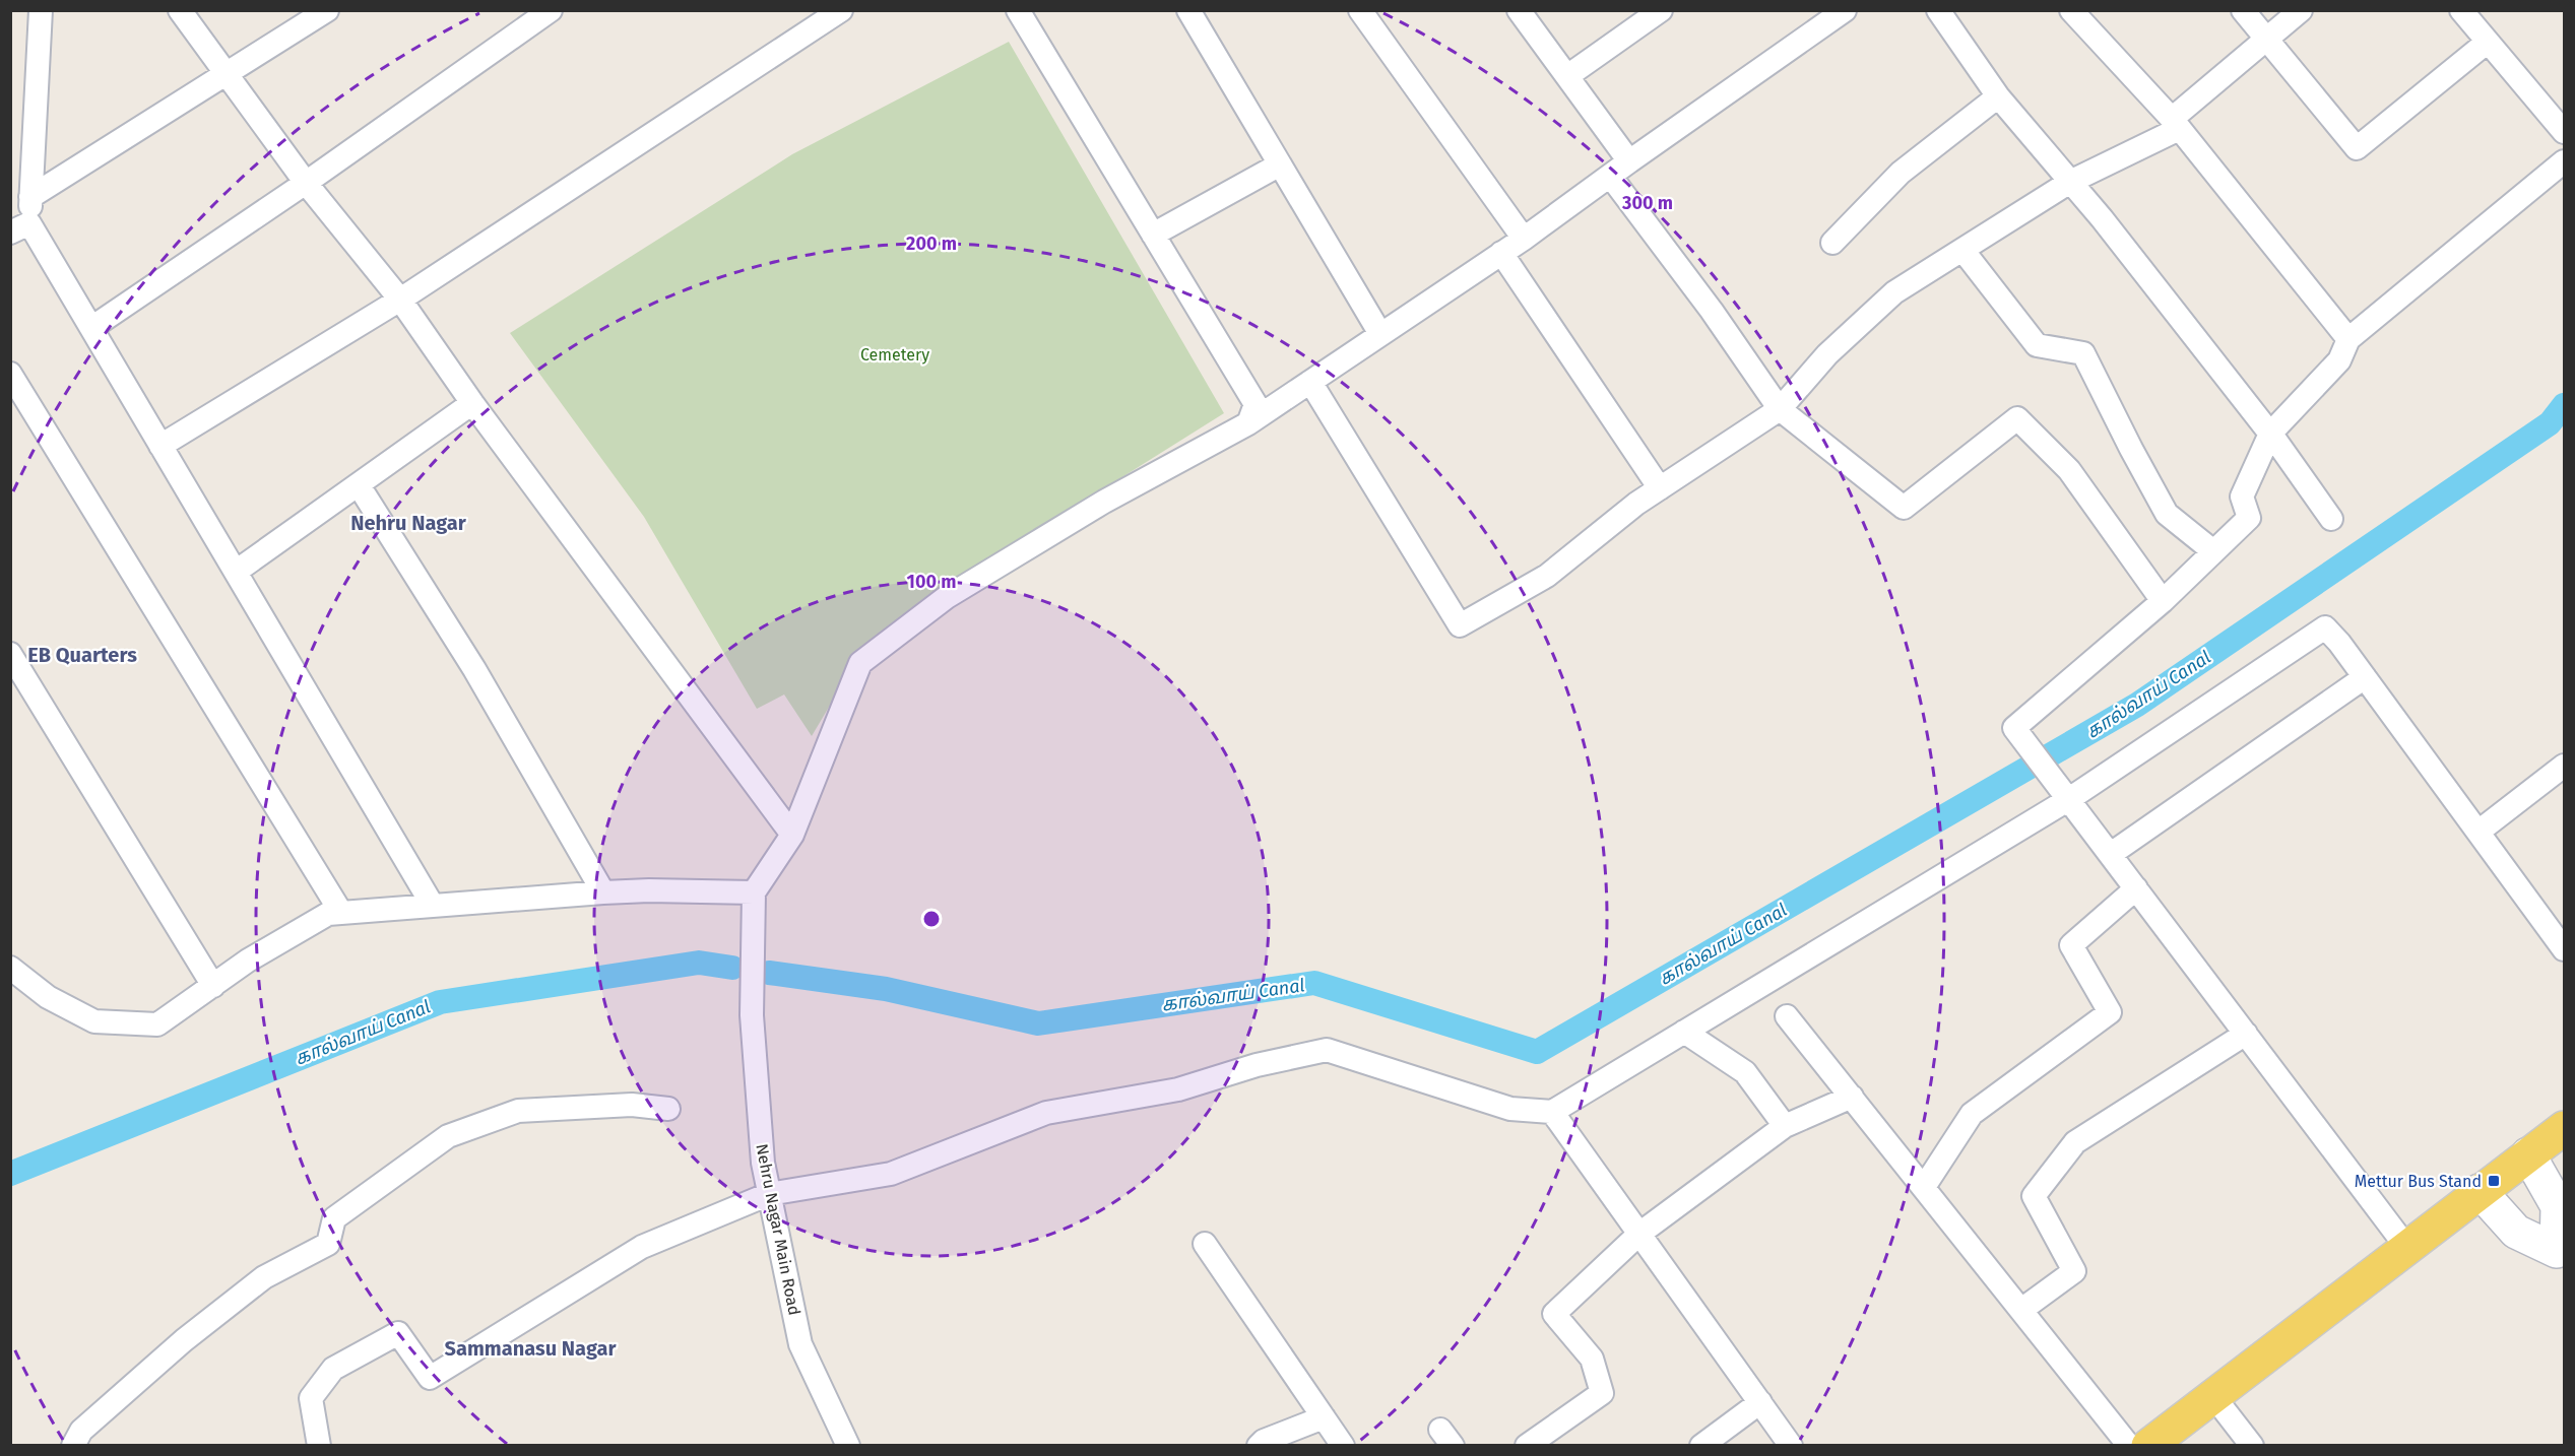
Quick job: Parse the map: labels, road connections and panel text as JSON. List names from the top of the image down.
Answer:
{
  "streets": {
    "street": ["Nehru Nagar Main Road"]
  },
  "districts": ["Nehru Nagar", "EB Quarters", "Sammanasu Nagar"],
  "water": ["கால்வாய் Canal"],
  "parks": ["Cemetery"],
  "places": {
    "transit": ["Mettur Bus Stand"]
  },
  "rings": ["300 m", "200 m", "100 m"]
}
